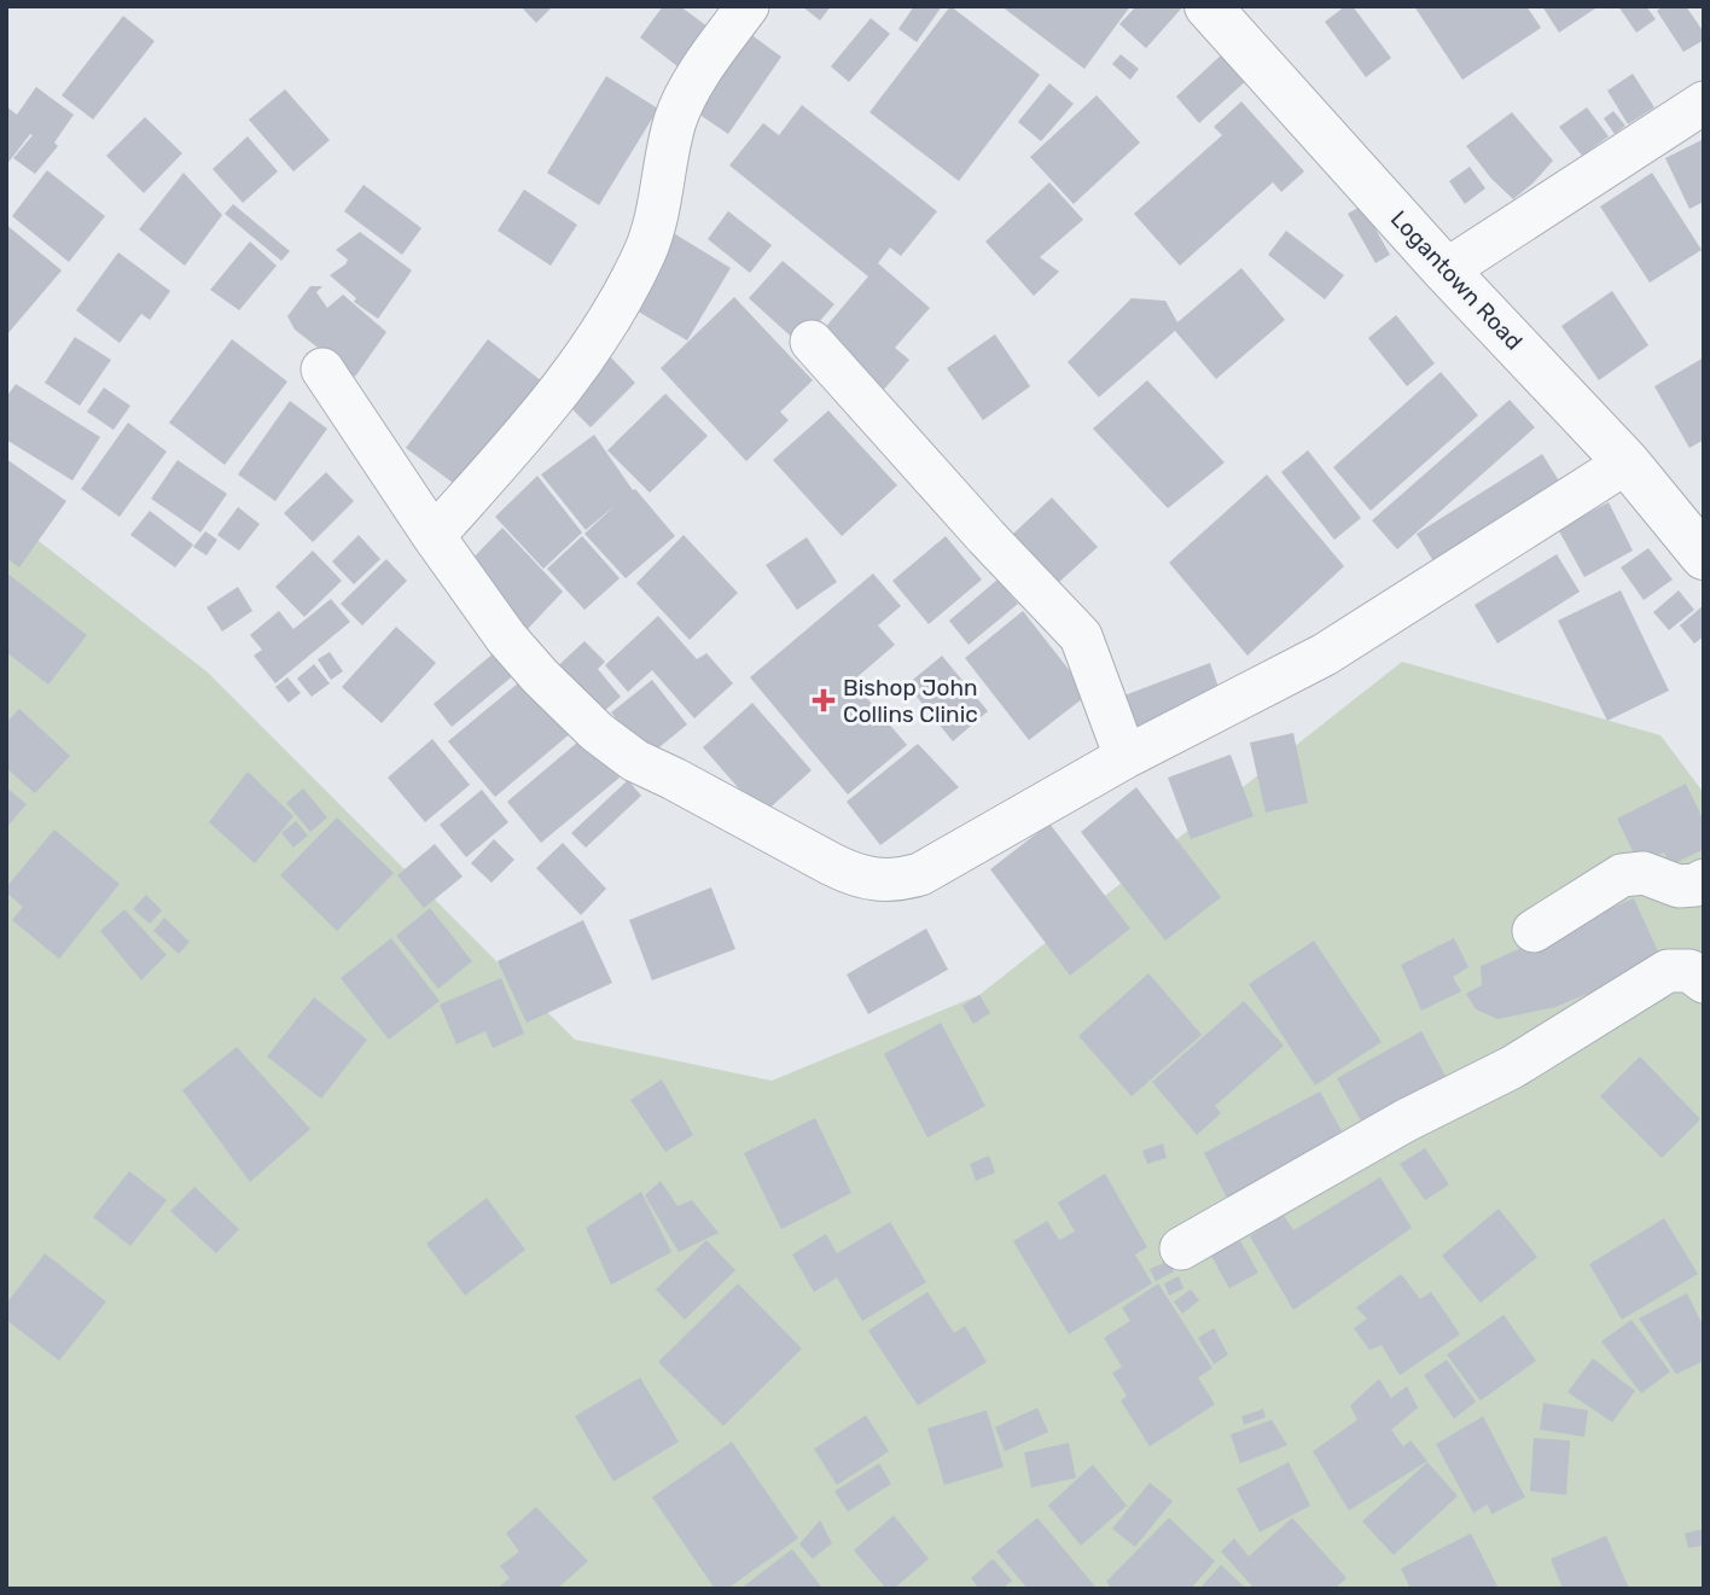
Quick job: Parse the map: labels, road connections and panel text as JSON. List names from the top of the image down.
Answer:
{
  "streets": {
    "street": ["Logantown Road"]
  },
  "places": {
    "health": ["Bishop John Collins Clinic"]
  }
}
